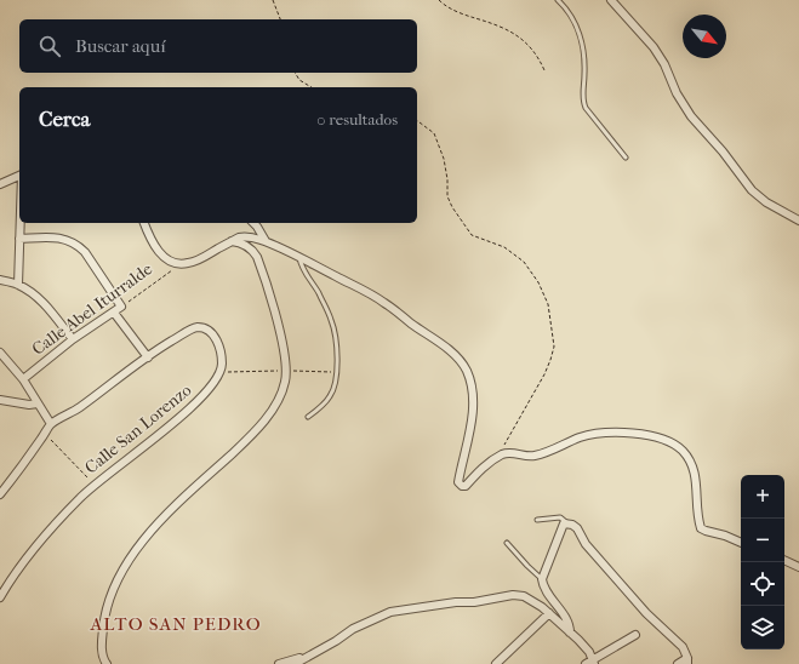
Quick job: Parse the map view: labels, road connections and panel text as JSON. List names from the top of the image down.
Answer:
{
  "streets": {
    "street": ["Calle Abel Iturralde", "Calle San Lorenzo"]
  },
  "districts": ["ALTO SAN PEDRO"],
  "north": "bottom right",
  "page": {
    "search": "Buscar aquí",
    "heading": ["Cerca", "0 resultados"],
    "map_buttons": ["+", "−"]
  }
}
